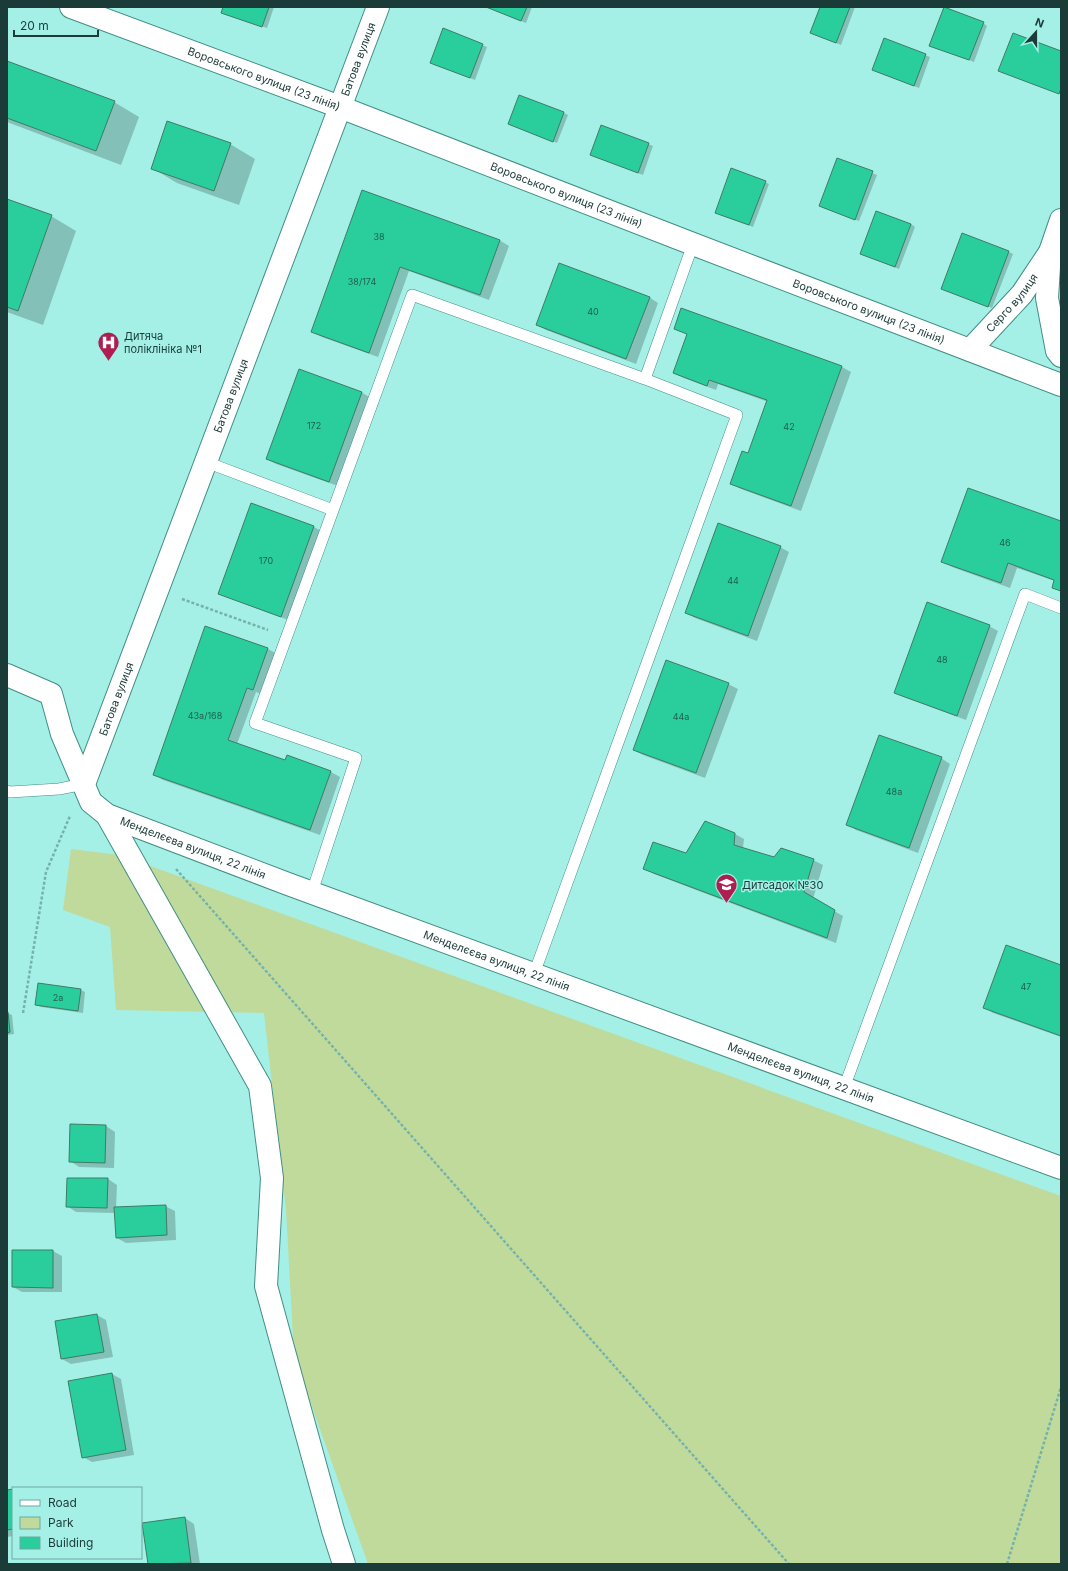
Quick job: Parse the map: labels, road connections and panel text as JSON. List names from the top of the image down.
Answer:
{
  "streets": {
    "street": [
      "Батова вулиця",
      "Воровського вулиця (23 лiнiя)",
      "Серго вулиця",
      "Менделєєва вулиця, 22 лінія"
    ]
  },
  "crossings": [
    ["Батова вулиця", "Воровського вулиця (23 лiнiя)"],
    ["Батова вулиця", "Менделєєва вулиця, 22 лінія"],
    ["Воровського вулиця (23 лiнiя)", "Серго вулиця"]
  ],
  "places": {
    "hospital": ["Дитяча поліклініка №1"],
    "school or university": ["Дитсадок №30"]
  },
  "house_numbers": [
    "38",
    "38/174",
    "40",
    "172",
    "42",
    "46",
    "170",
    "44",
    "48",
    "43а/168",
    "44а",
    "48а",
    "47",
    "2а"
  ],
  "legend": ["Road", "Park", "Building"],
  "scale_bar": "20 m",
  "north": "top"
}
